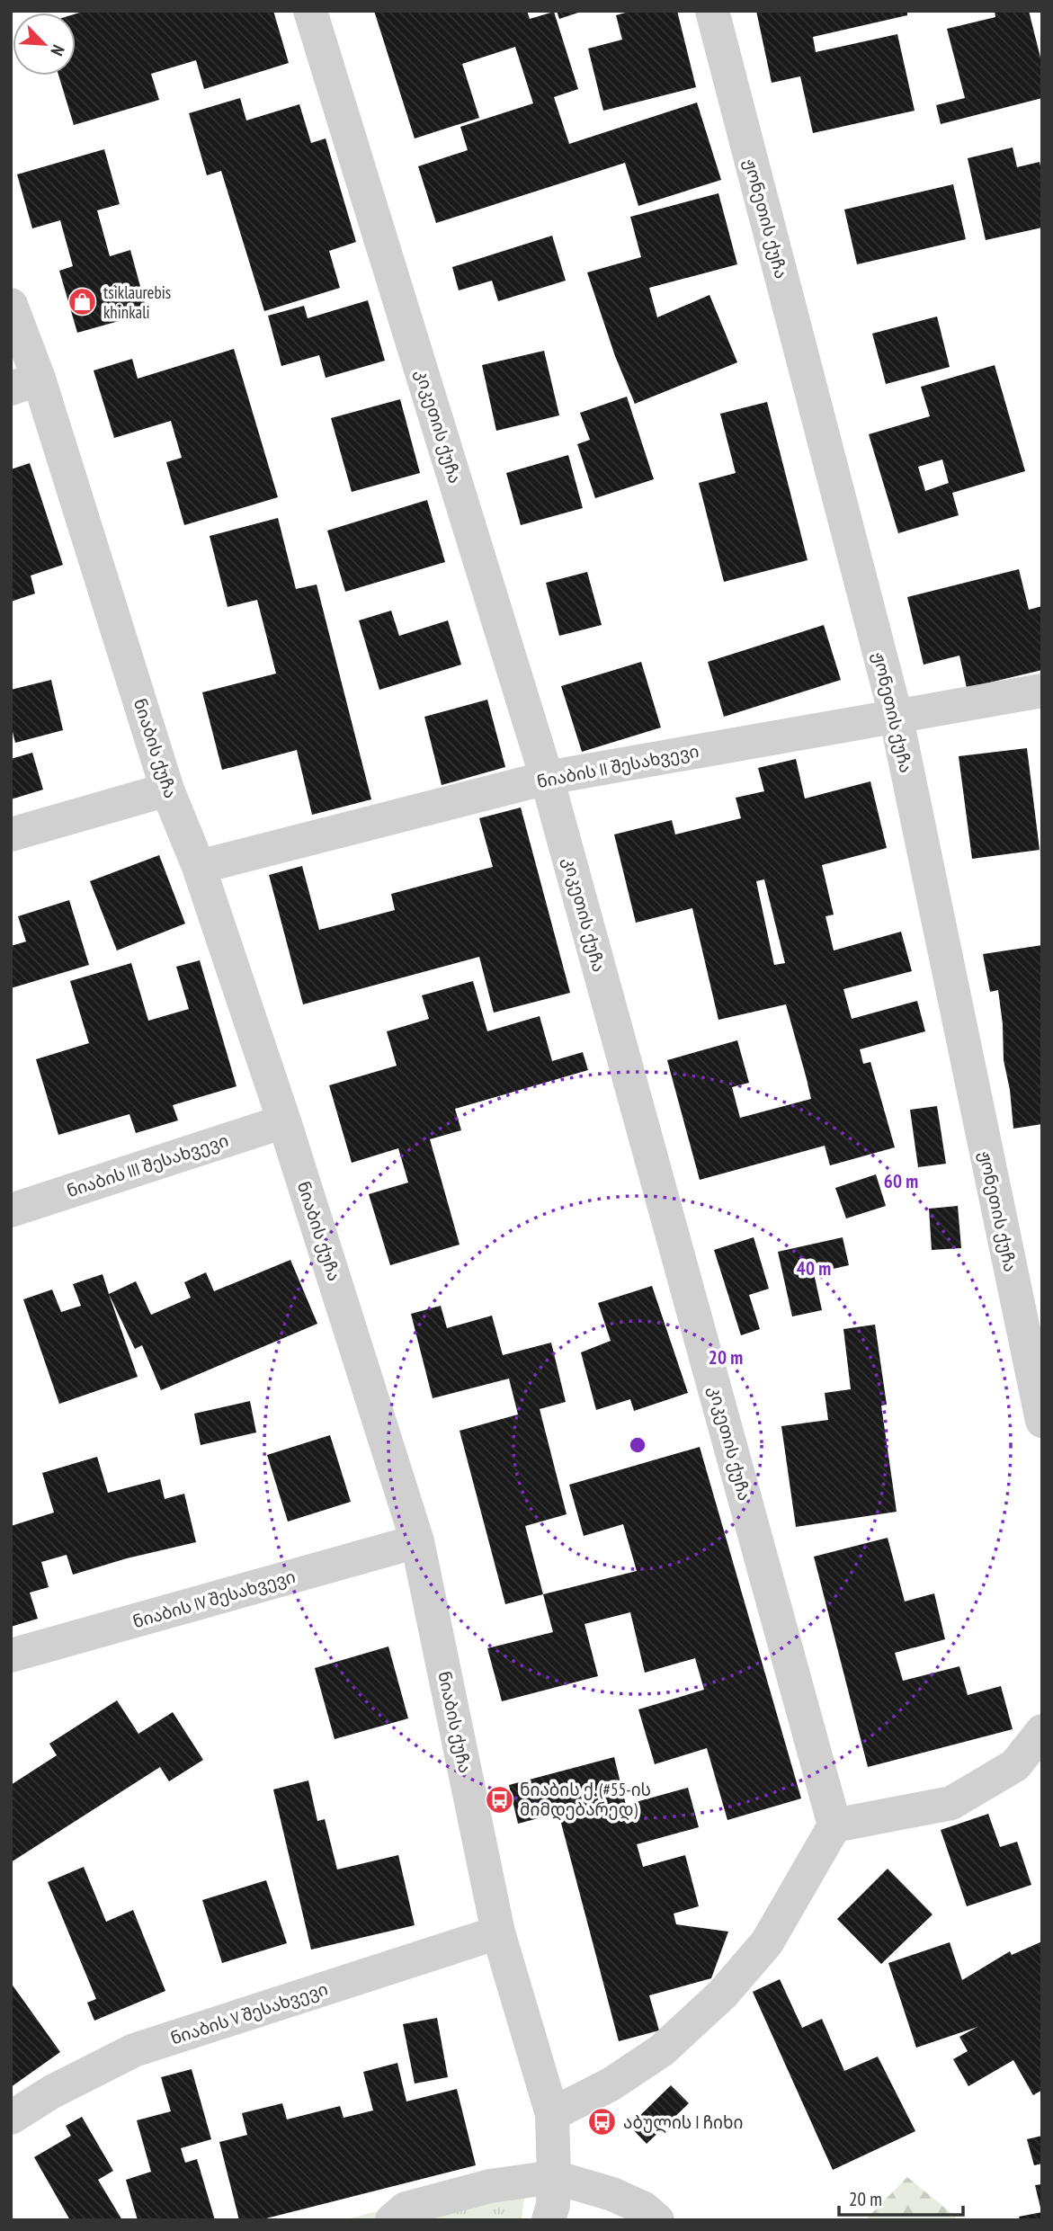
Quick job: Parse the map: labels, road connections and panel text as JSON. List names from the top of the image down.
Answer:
{
  "streets": {
    "street": [
      "ჟონეთის ქუჩა",
      "კიკეთის ქუჩა",
      "ნიაბის ქუჩა",
      "ნიაბის II შესახვევი",
      "ნიაბის III შესახვევი",
      "ნიაბის IV შესახვევი",
      "ნიაბის V შესახვევი"
    ]
  },
  "crossings": [
    ["ჟონეთის ქუჩა", "ნიაბის II შესახვევი"],
    ["კიკეთის ქუჩა", "ნიაბის II შესახვევი"],
    ["ნიაბის ქუჩა", "ნიაბის II შესახვევი"],
    ["ნიაბის ქუჩა", "ნიაბის III შესახვევი"],
    ["ნიაბის ქუჩა", "ნიაბის IV შესახვევი"],
    ["ნიაბის ქუჩა", "ნიაბის V შესახვევი"]
  ],
  "places": {
    "shop": ["tsiklaurebis khinkali"],
    "bus stop": ["ნიაბის ქ. (#55-ის მიმდებარედ)", "აბულის I ჩიხი"]
  },
  "scale_bar": "20 m",
  "north": "bottom right",
  "rings": ["60 m", "40 m", "20 m"]
}
